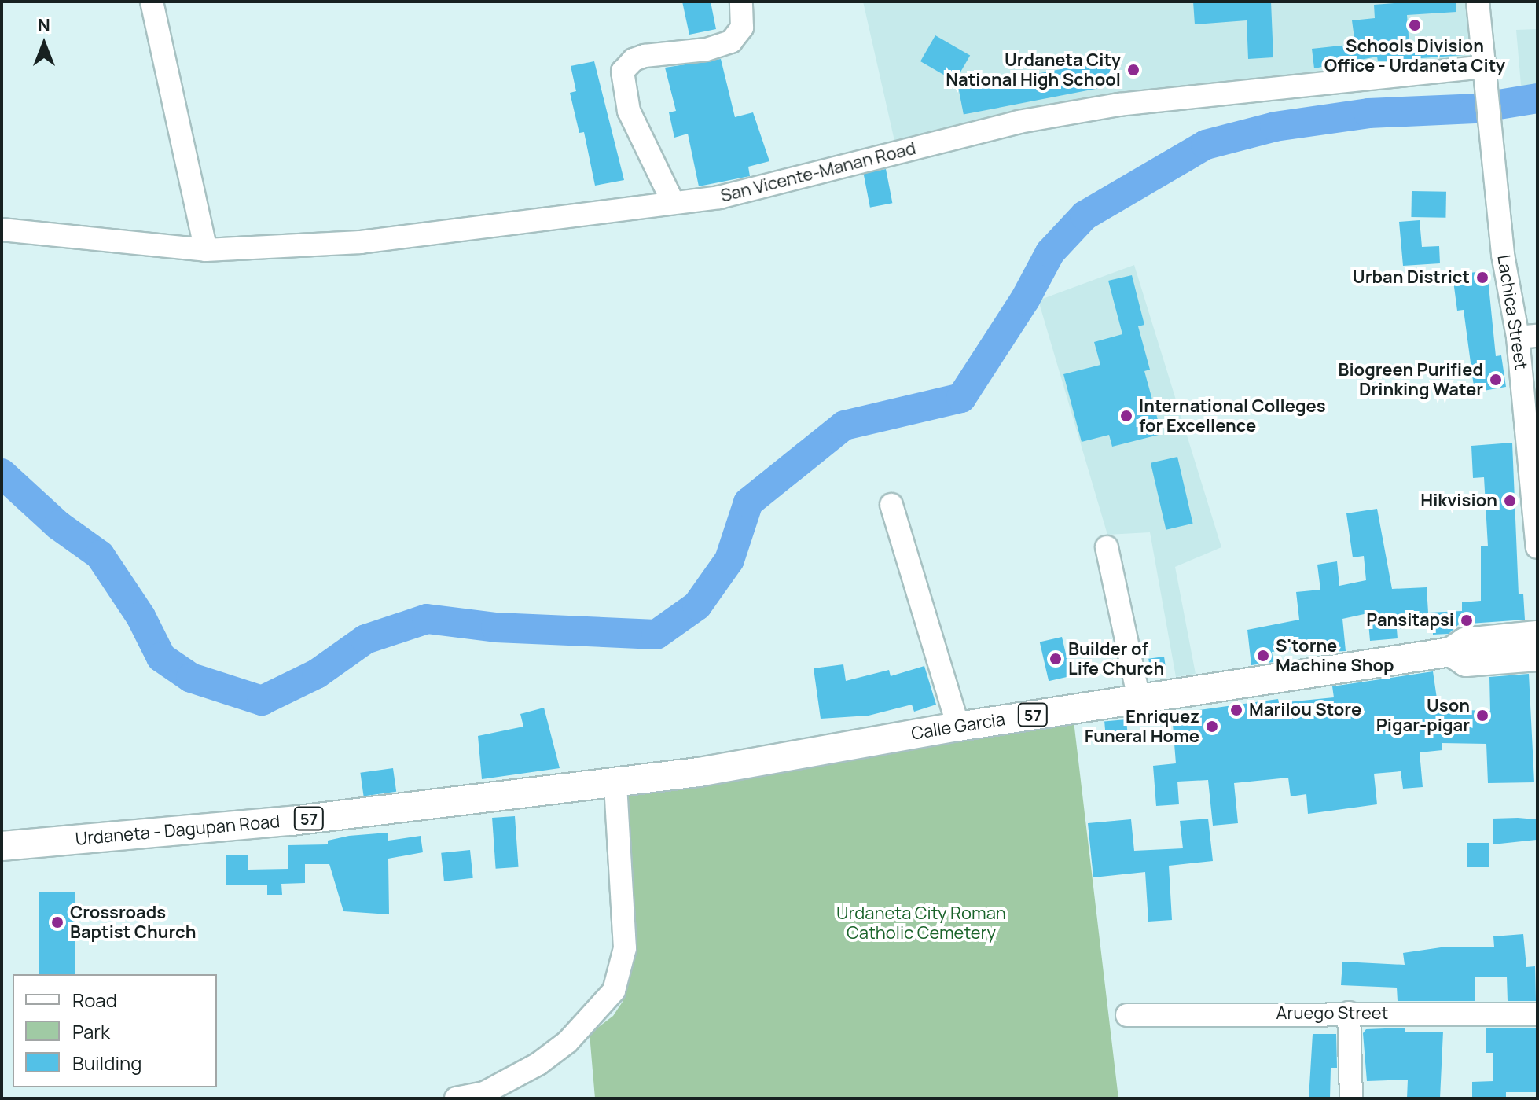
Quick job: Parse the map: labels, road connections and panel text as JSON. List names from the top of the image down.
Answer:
{
  "streets": {
    "main road": ["57", "Calle Garcia", "Urdaneta - Dagupan Road"],
    "street": ["San Vicente-Manan Road", "Lachica Street", "Aruego Street"]
  },
  "crossings": [
    ["San Vicente-Manan Road", "Lachica Street"],
    ["Calle Garcia", "Urdaneta - Dagupan Road"]
  ],
  "parks": ["Urdaneta City Roman Catholic Cemetery"],
  "places": [
    "Schools Division Office - Urdaneta City",
    "Urdaneta City National High School",
    "Urban District",
    "Biogreen Purified Drinking Water",
    "International Colleges for Excellence",
    "Hikvision",
    "Pansitapsi",
    "S'torne Machine Shop",
    "Builder of Life Church",
    "Marilou Store",
    "Uson Pigar-pigar",
    "Enriquez Funeral Home",
    "Crossroads Baptist Church"
  ],
  "legend": ["Road", "Park", "Building"],
  "north": "top"
}
